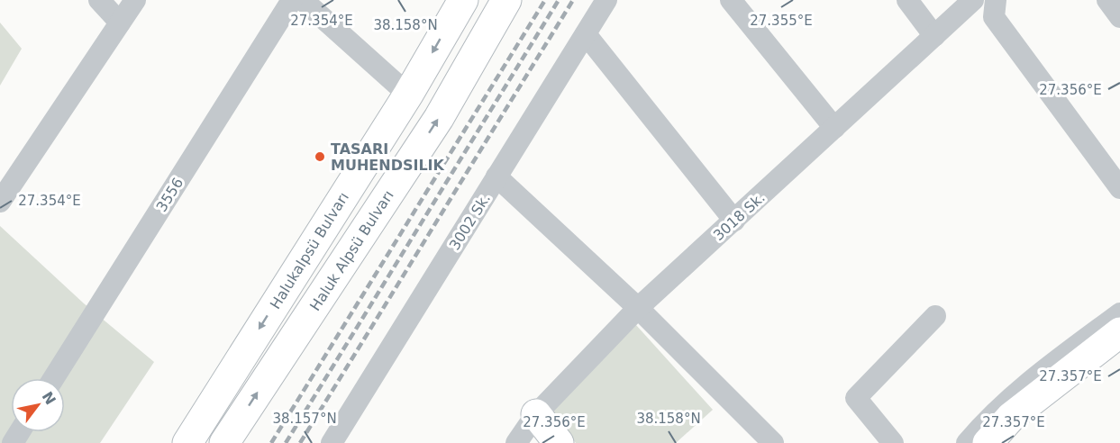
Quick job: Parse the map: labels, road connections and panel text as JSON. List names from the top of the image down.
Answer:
{
  "streets": {
    "main road": ["Halukalpsü Bulvarı", "Haluk Alpsü Bulvarı"],
    "street": ["3556", "3018 Sk.", "3002 Sk."]
  },
  "one_way": ["Halukalpsü Bulvarı", "Haluk Alpsü Bulvarı"],
  "places": ["TASARI MUHENDSILIK"],
  "north": "top right",
  "coordinates": [
    "27.355°E",
    "27.354°E",
    "38.158°N",
    "27.356°E",
    "27.357°E",
    "38.157°N"
  ]
}
